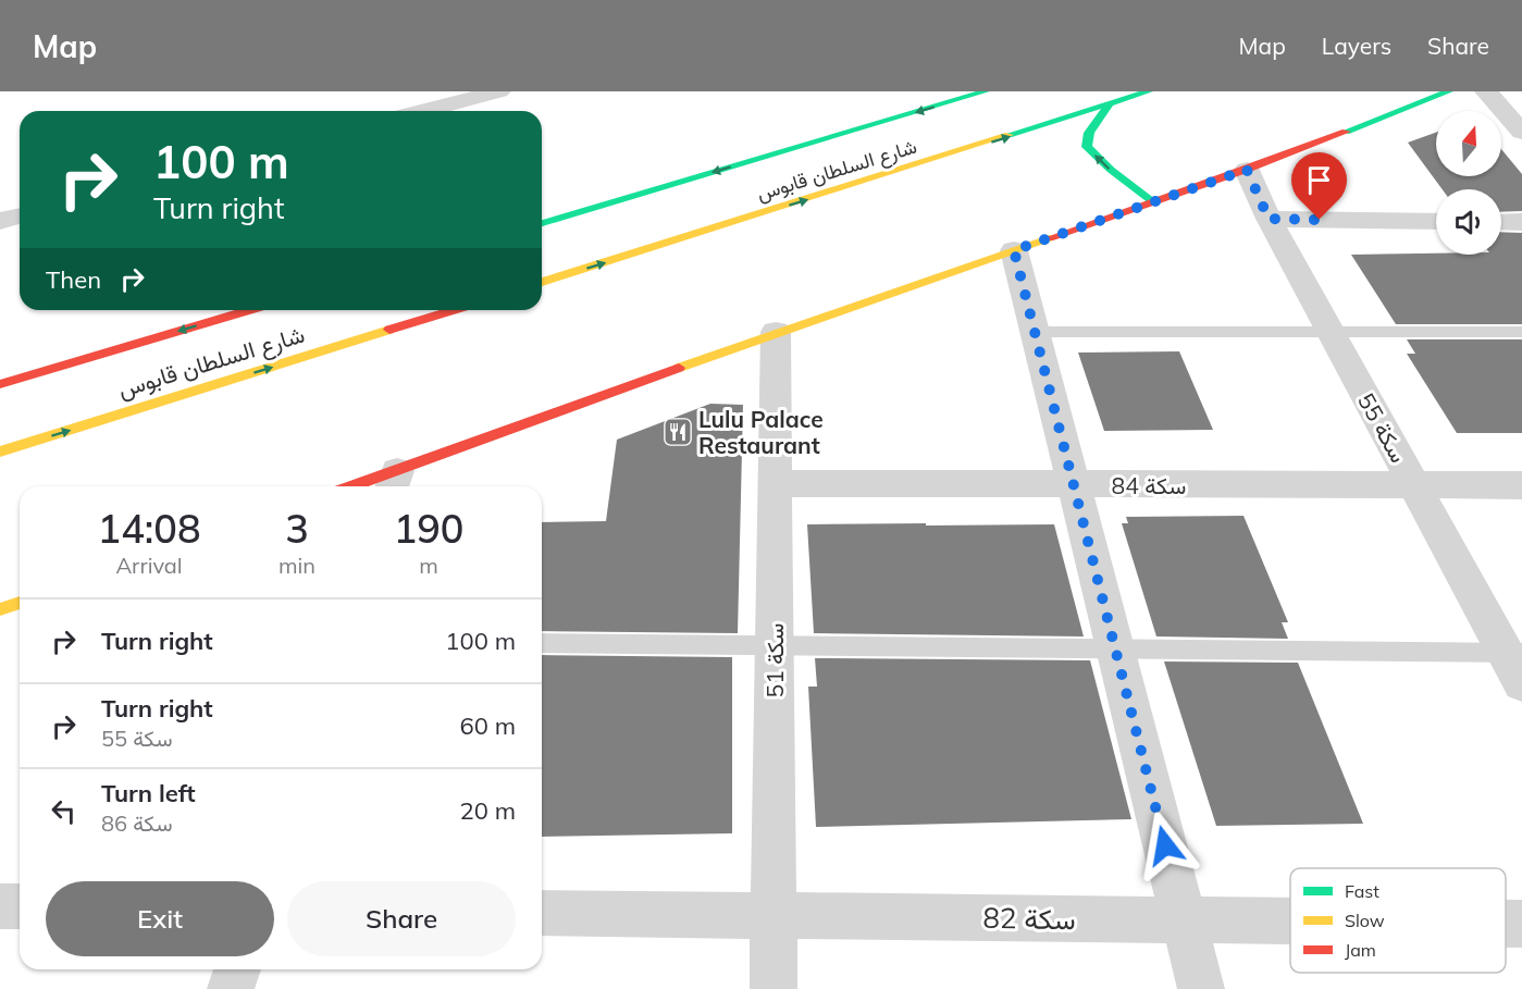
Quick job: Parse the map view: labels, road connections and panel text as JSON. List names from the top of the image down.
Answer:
{
  "streets": {
    "main road": ["شارع السلطان قابوس"],
    "street": [
      "سكة 55",
      "سكة 84",
      "سكة 51",
      "سكة 82"
    ]
  },
  "crossings": [
    ["سكة 55", "سكة 84"],
    ["سكة 84", "سكة 51"],
    ["سكة 51", "سكة 82"]
  ],
  "places": {
    "restaurant": ["Lulu Palace Restaurant"]
  },
  "legend": ["Fast", "Slow", "Jam"],
  "north": "top",
  "page": {
    "header": "Map",
    "nav": ["Map", "Layers", "Share"],
    "turn": ["100 m", "Turn right"],
    "then": "Then",
    "eta": [
      "14:08",
      "Arrival",
      "3",
      "min",
      "190",
      "m"
    ],
    "list": [
      {
        "name": "Turn right",
        "value": "100 m"
      },
      {
        "name": "Turn right",
        "note": "سكة 55",
        "value": "60 m"
      },
      {
        "name": "Turn left",
        "note": "سكة 86",
        "value": "20 m"
      }
    ],
    "buttons": ["Exit", "Share"]
  }
}
